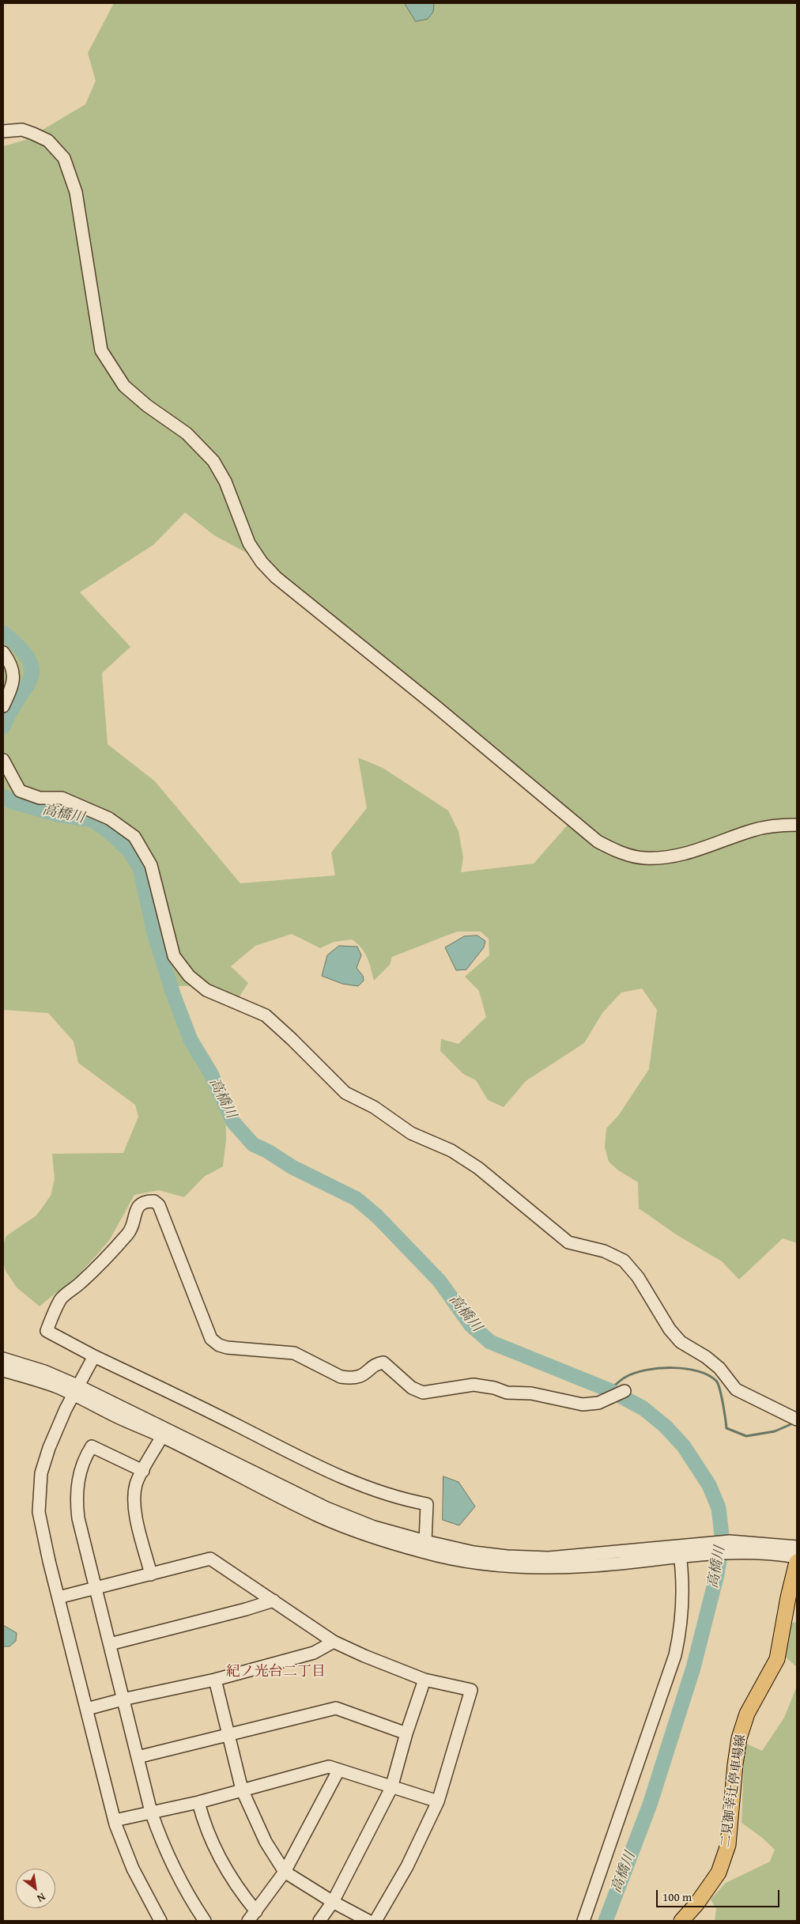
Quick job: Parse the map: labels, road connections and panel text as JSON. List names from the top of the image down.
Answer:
{
  "streets": {
    "main road": ["二見御幸辻停車場線"]
  },
  "districts": ["紀ノ光台二丁目"],
  "water": ["高橋川"],
  "scale_bar": "100 m",
  "north": "bottom right"
}
